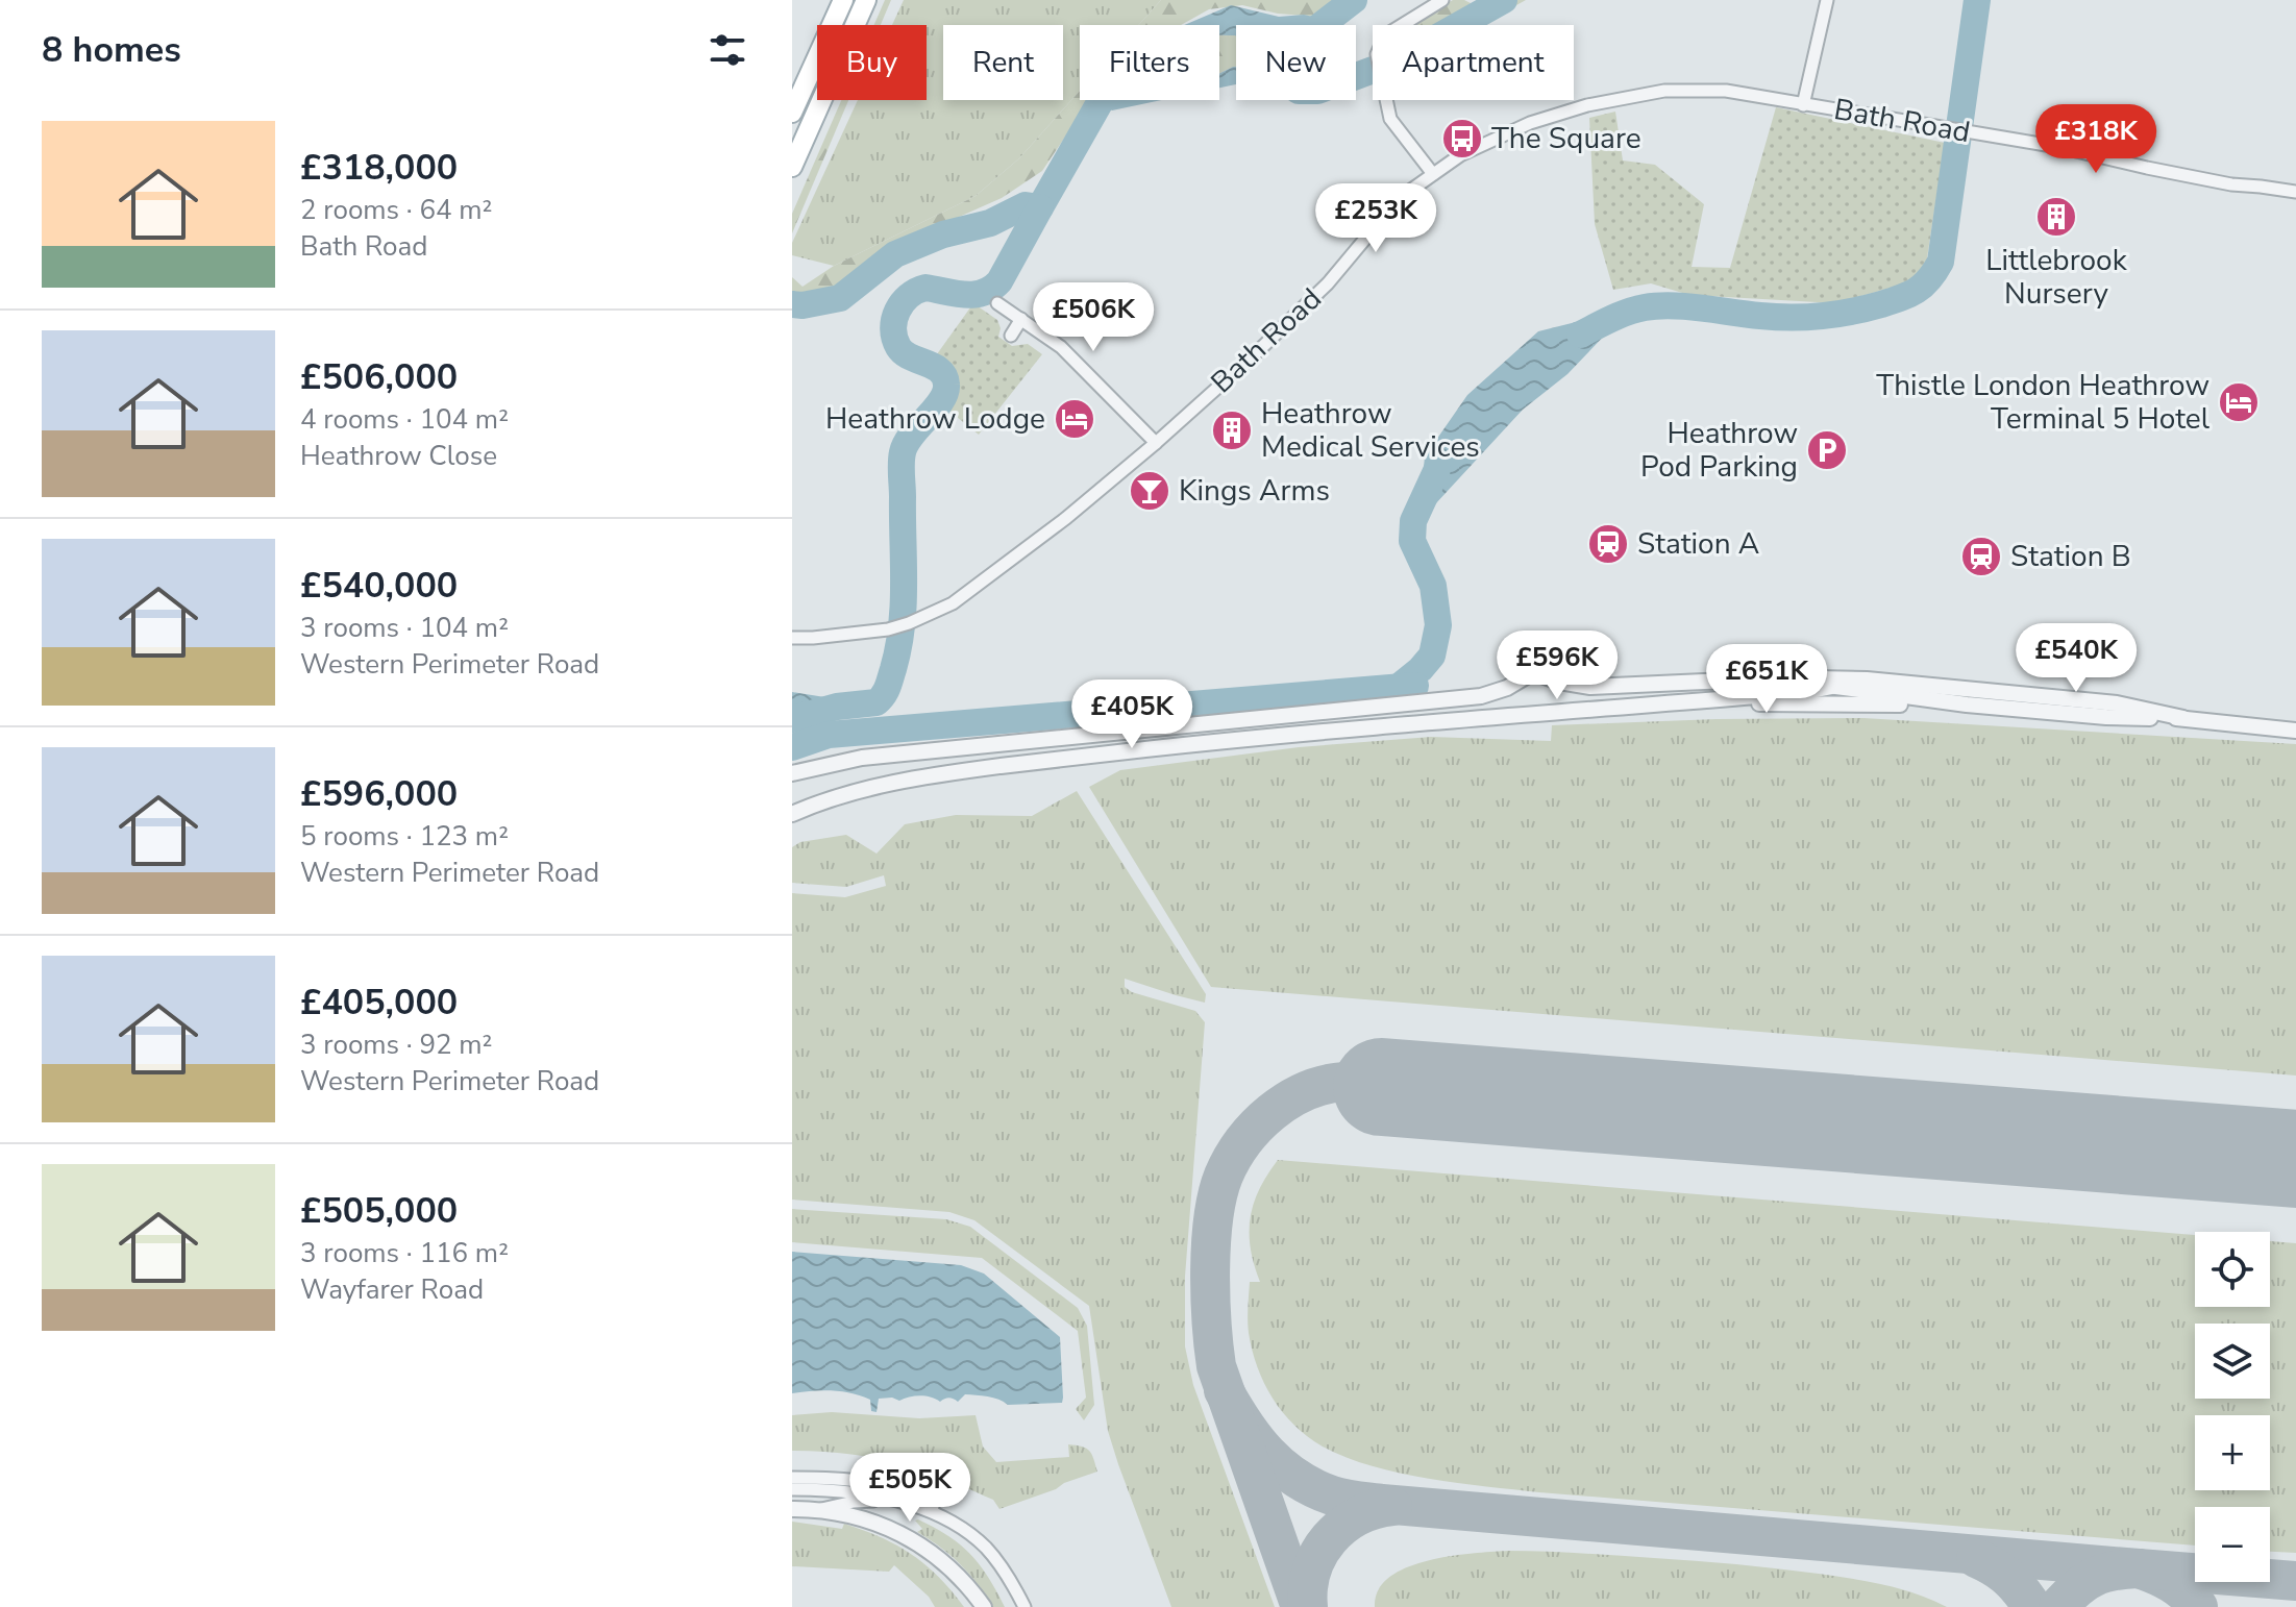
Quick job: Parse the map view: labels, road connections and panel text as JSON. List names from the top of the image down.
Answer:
{
  "streets": {
    "street": ["Bath Road"]
  },
  "places": {
    "bus stop": ["The Square"],
    "building": ["Littlebrook Nursery", "Heathrow Medical Services"],
    "hotel": ["Thistle London Heathrow Terminal 5 Hotel", "Heathrow Lodge"],
    "parking": ["Heathrow Pod Parking"],
    "bar": ["Kings Arms"],
    "station": ["Station A", "Station B"]
  },
  "page": {
    "heading": "8 homes",
    "chip": [
      "Buy",
      "Rent",
      "Filters",
      "New",
      "Apartment"
    ],
    "list": [
      {
        "name": "£318,000",
        "note": "2 rooms · 64 m² · Bath Road"
      },
      {
        "name": "£506,000",
        "note": "4 rooms · 104 m² · Heathrow Close"
      },
      {
        "name": "£540,000",
        "note": "3 rooms · 104 m² · Western Perimeter Road"
      },
      {
        "name": "£596,000",
        "note": "5 rooms · 123 m² · Western Perimeter Road"
      },
      {
        "name": "£405,000",
        "note": "3 rooms · 92 m² · Western Perimeter Road"
      },
      {
        "name": "£505,000",
        "note": "3 rooms · 116 m² · Wayfarer Road"
      }
    ],
    "price": [
      "£318K",
      "£253K",
      "£506K",
      "£540K",
      "£596K",
      "£651K",
      "£405K",
      "£505K"
    ],
    "map_buttons": ["+", "−"]
  }
}
